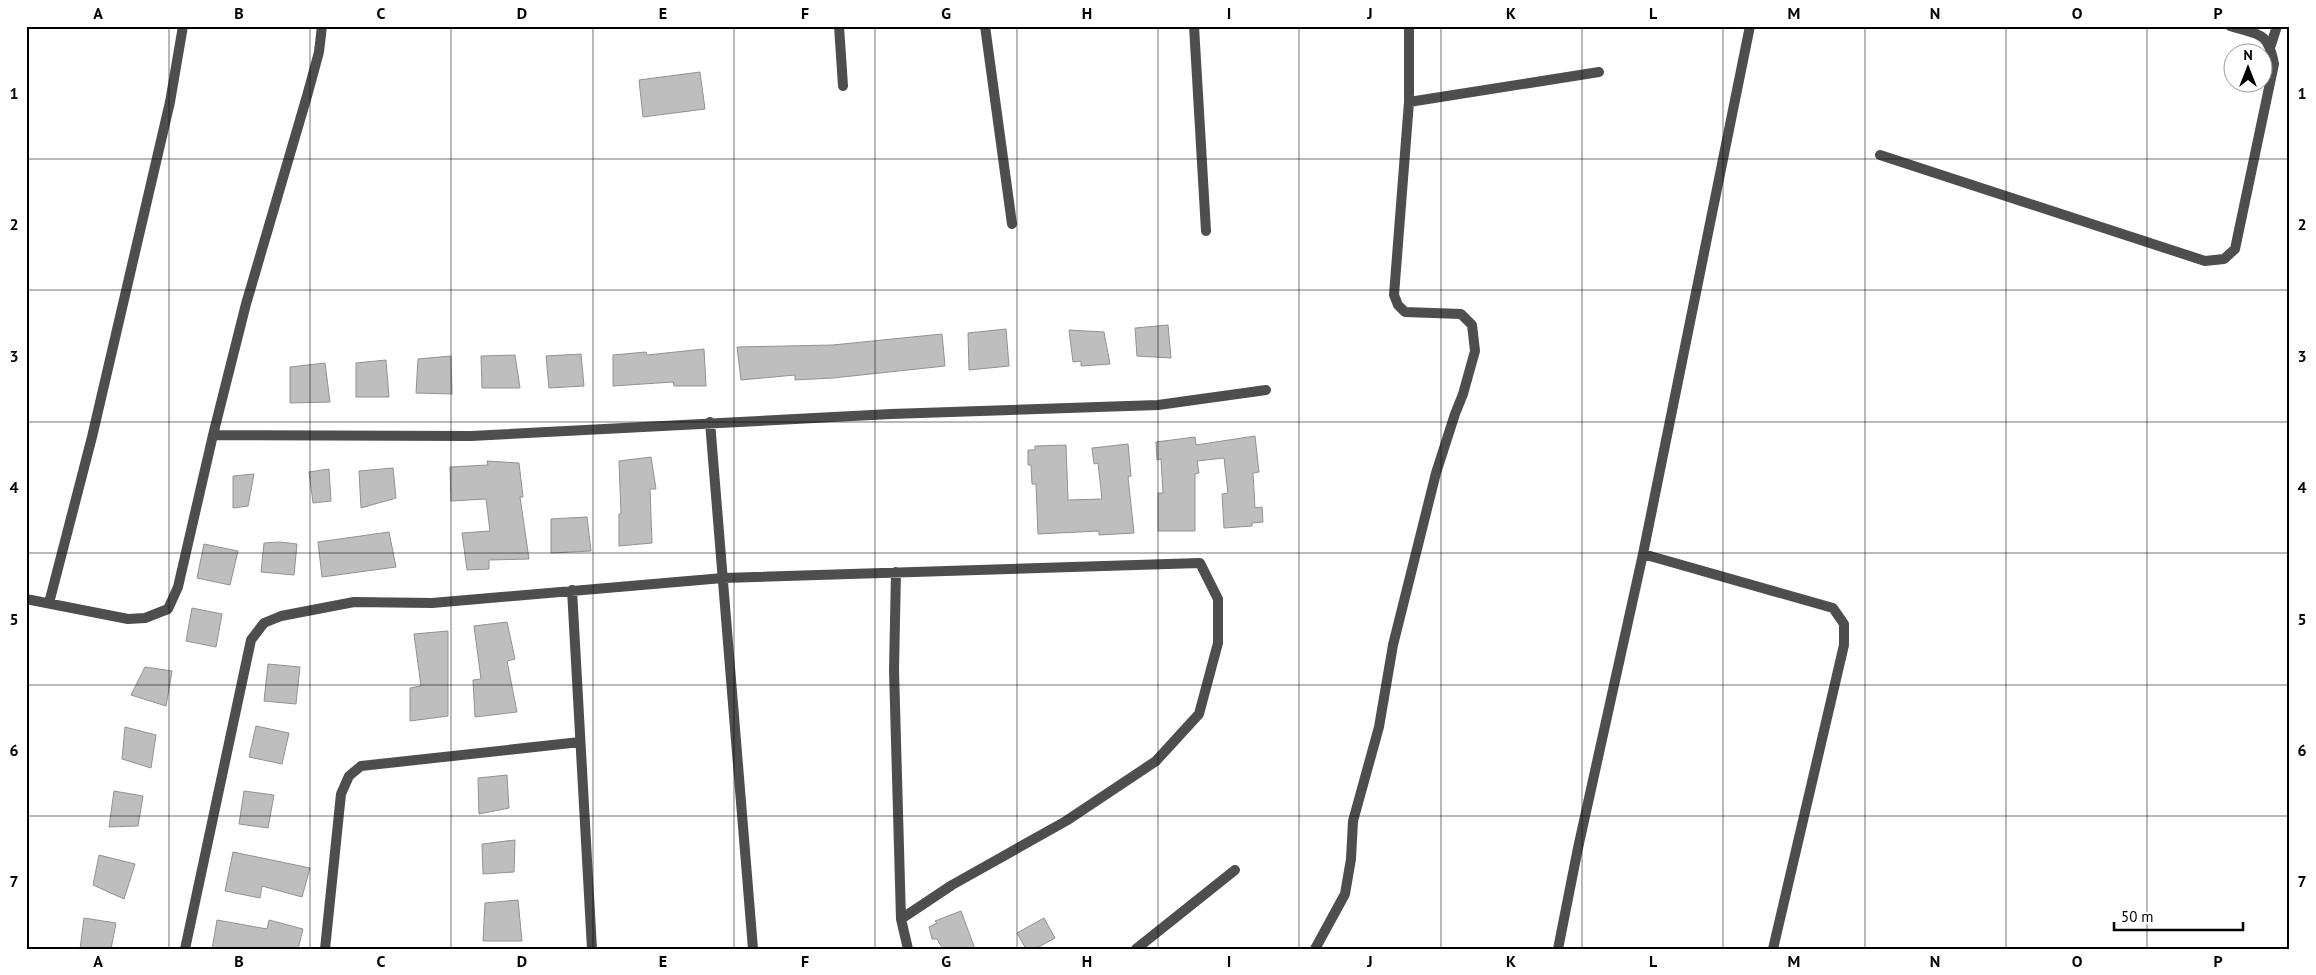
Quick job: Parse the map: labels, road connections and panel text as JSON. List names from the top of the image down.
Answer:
{
  "scale_bar": "50 m",
  "north": "top",
  "grid": {
    "columns": [
      "A",
      "B",
      "C",
      "D",
      "E",
      "F",
      "G",
      "H",
      "I",
      "J",
      "K",
      "L",
      "M",
      "N",
      "O",
      "P"
    ],
    "rows": [
      "1",
      "2",
      "3",
      "4",
      "5",
      "6",
      "7"
    ]
  }
}
